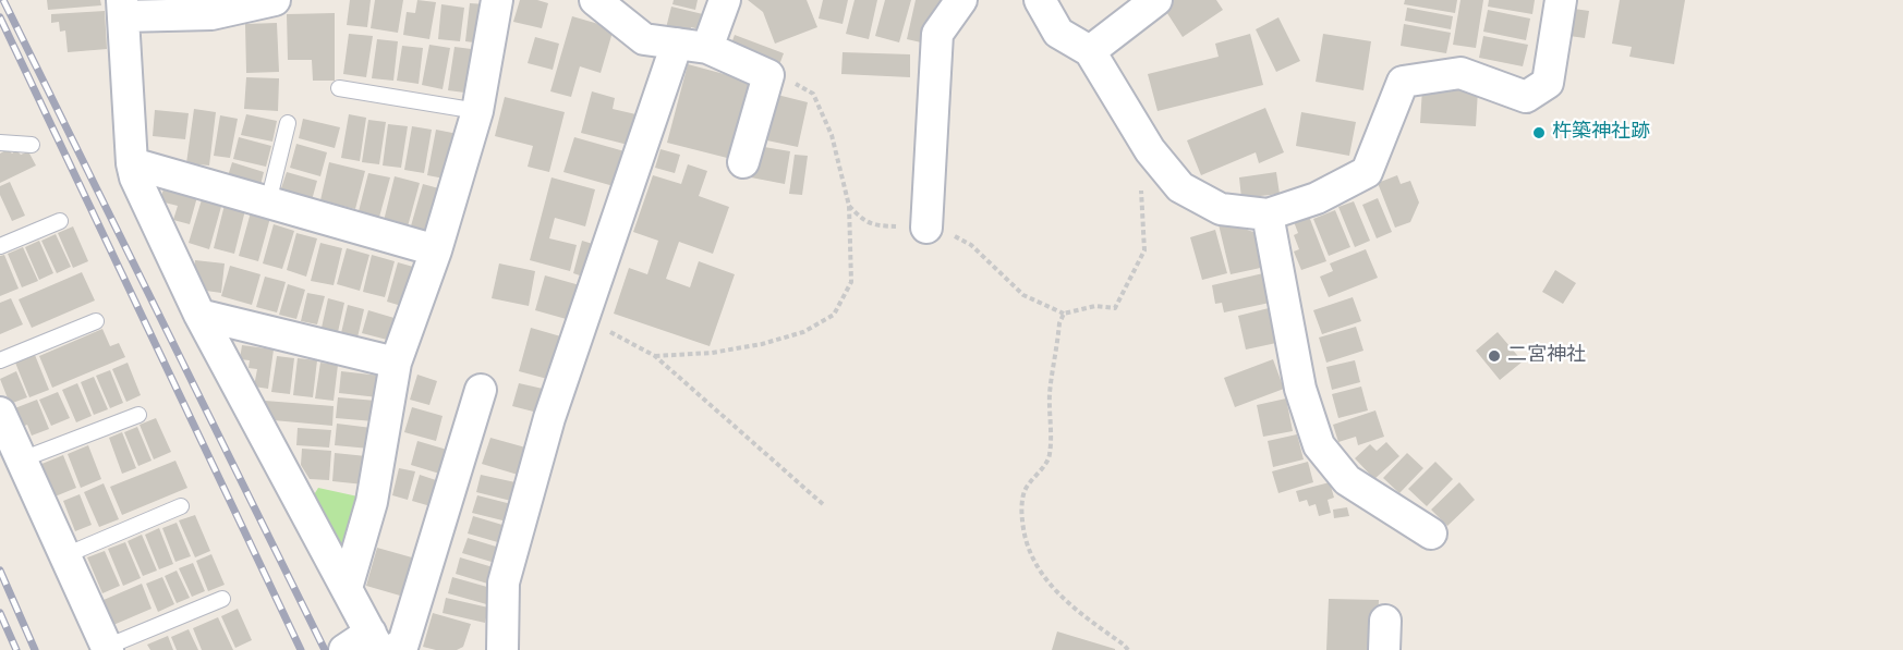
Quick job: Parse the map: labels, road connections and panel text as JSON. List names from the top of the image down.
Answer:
{
  "places": ["杵築神社跡", "二宮神社"]
}
